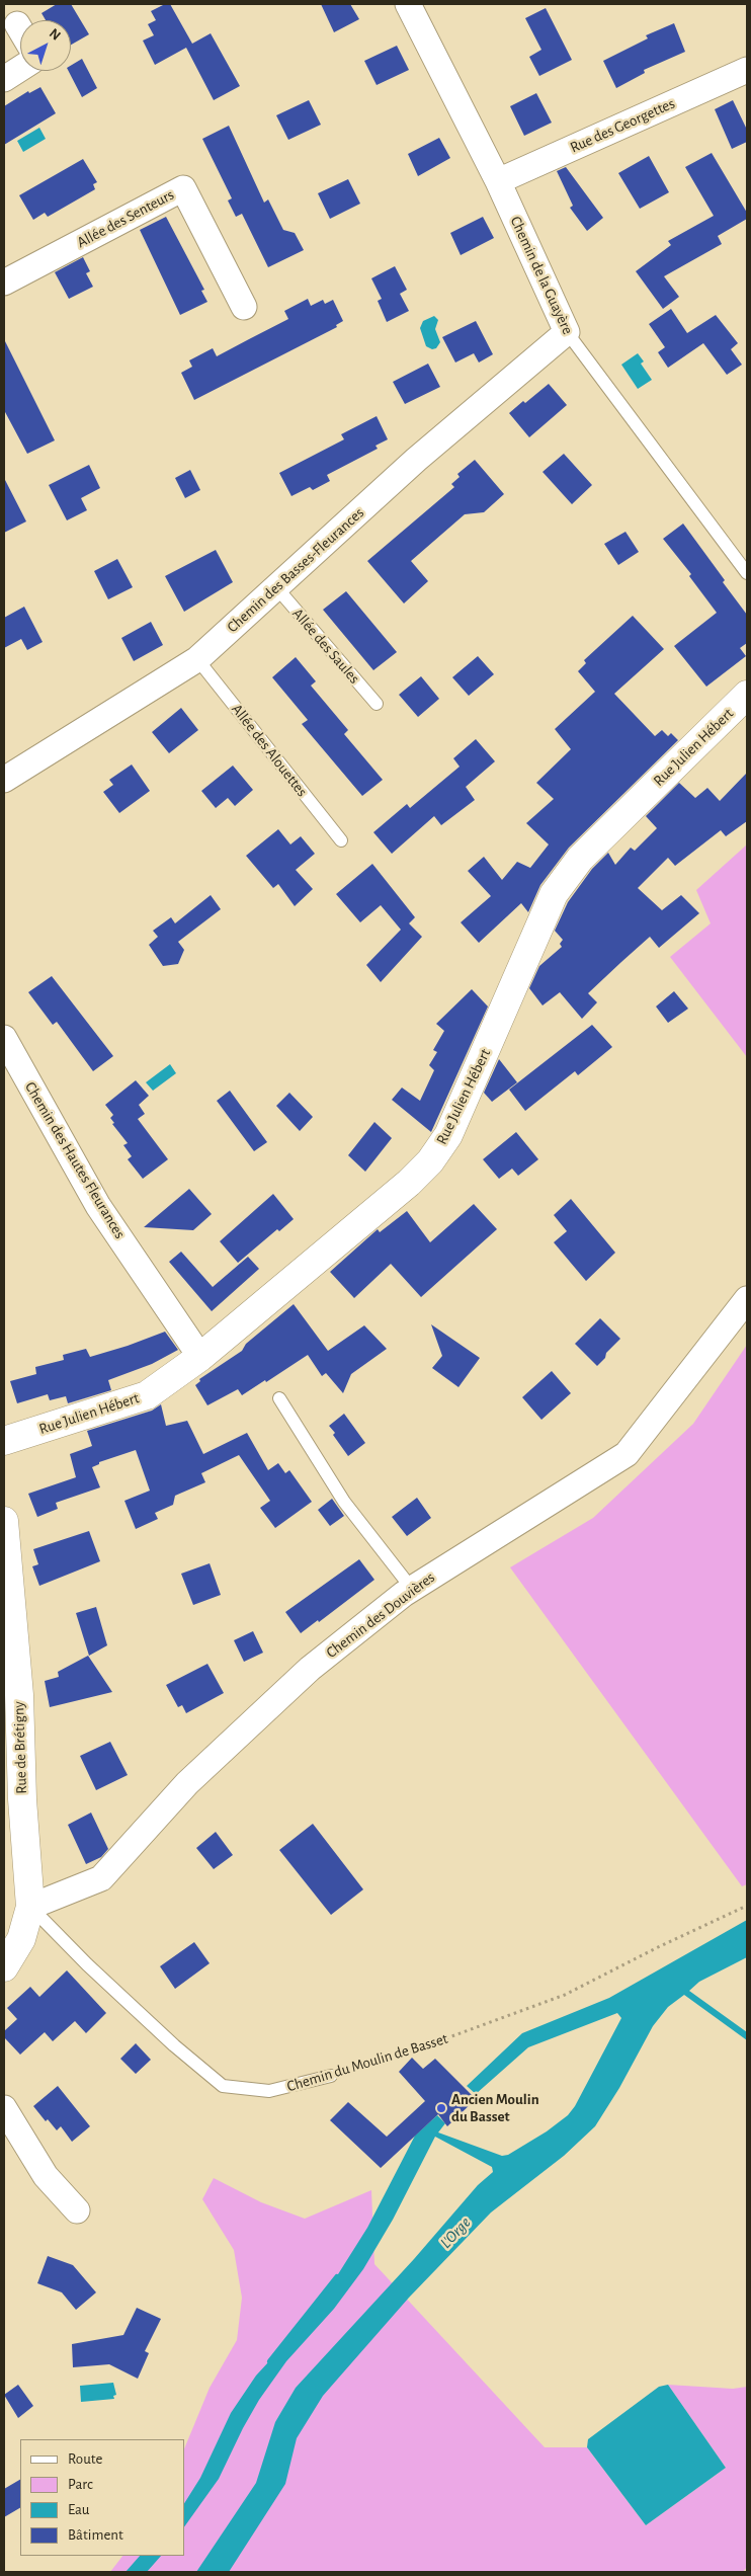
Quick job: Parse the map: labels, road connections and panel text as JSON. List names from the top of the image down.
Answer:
{
  "streets": {
    "street": [
      "Rue des Georgettes",
      "Allée des Senteurs",
      "Chemin de la Guayère",
      "Chemin des Basses-Fleurances",
      "Rue Julien Hébert",
      "Chemin des Hautes Fleurances",
      "Chemin des Douvières",
      "Rue de Brétigny"
    ],
    "lane": ["Allée des Saules", "Allée des Alouettes", "Chemin du Moulin de Basset"]
  },
  "crossings": [
    ["Rue des Georgettes", "Chemin de la Guayère"],
    ["Chemin de la Guayère", "Chemin des Basses-Fleurances"],
    ["Chemin des Basses-Fleurances", "Allée des Saules"],
    ["Chemin des Basses-Fleurances", "Allée des Alouettes"],
    ["Rue Julien Hébert", "Chemin des Hautes Fleurances"],
    ["Chemin des Douvières", "Rue de Brétigny"],
    ["Chemin des Douvières", "Chemin du Moulin de Basset"],
    ["Rue de Brétigny", "Chemin du Moulin de Basset"]
  ],
  "water": ["L'Orge"],
  "places": ["Ancien Moulin du Basset"],
  "legend": [
    "Route",
    "Parc",
    "Eau",
    "Bâtiment"
  ],
  "north": "top right"
}
